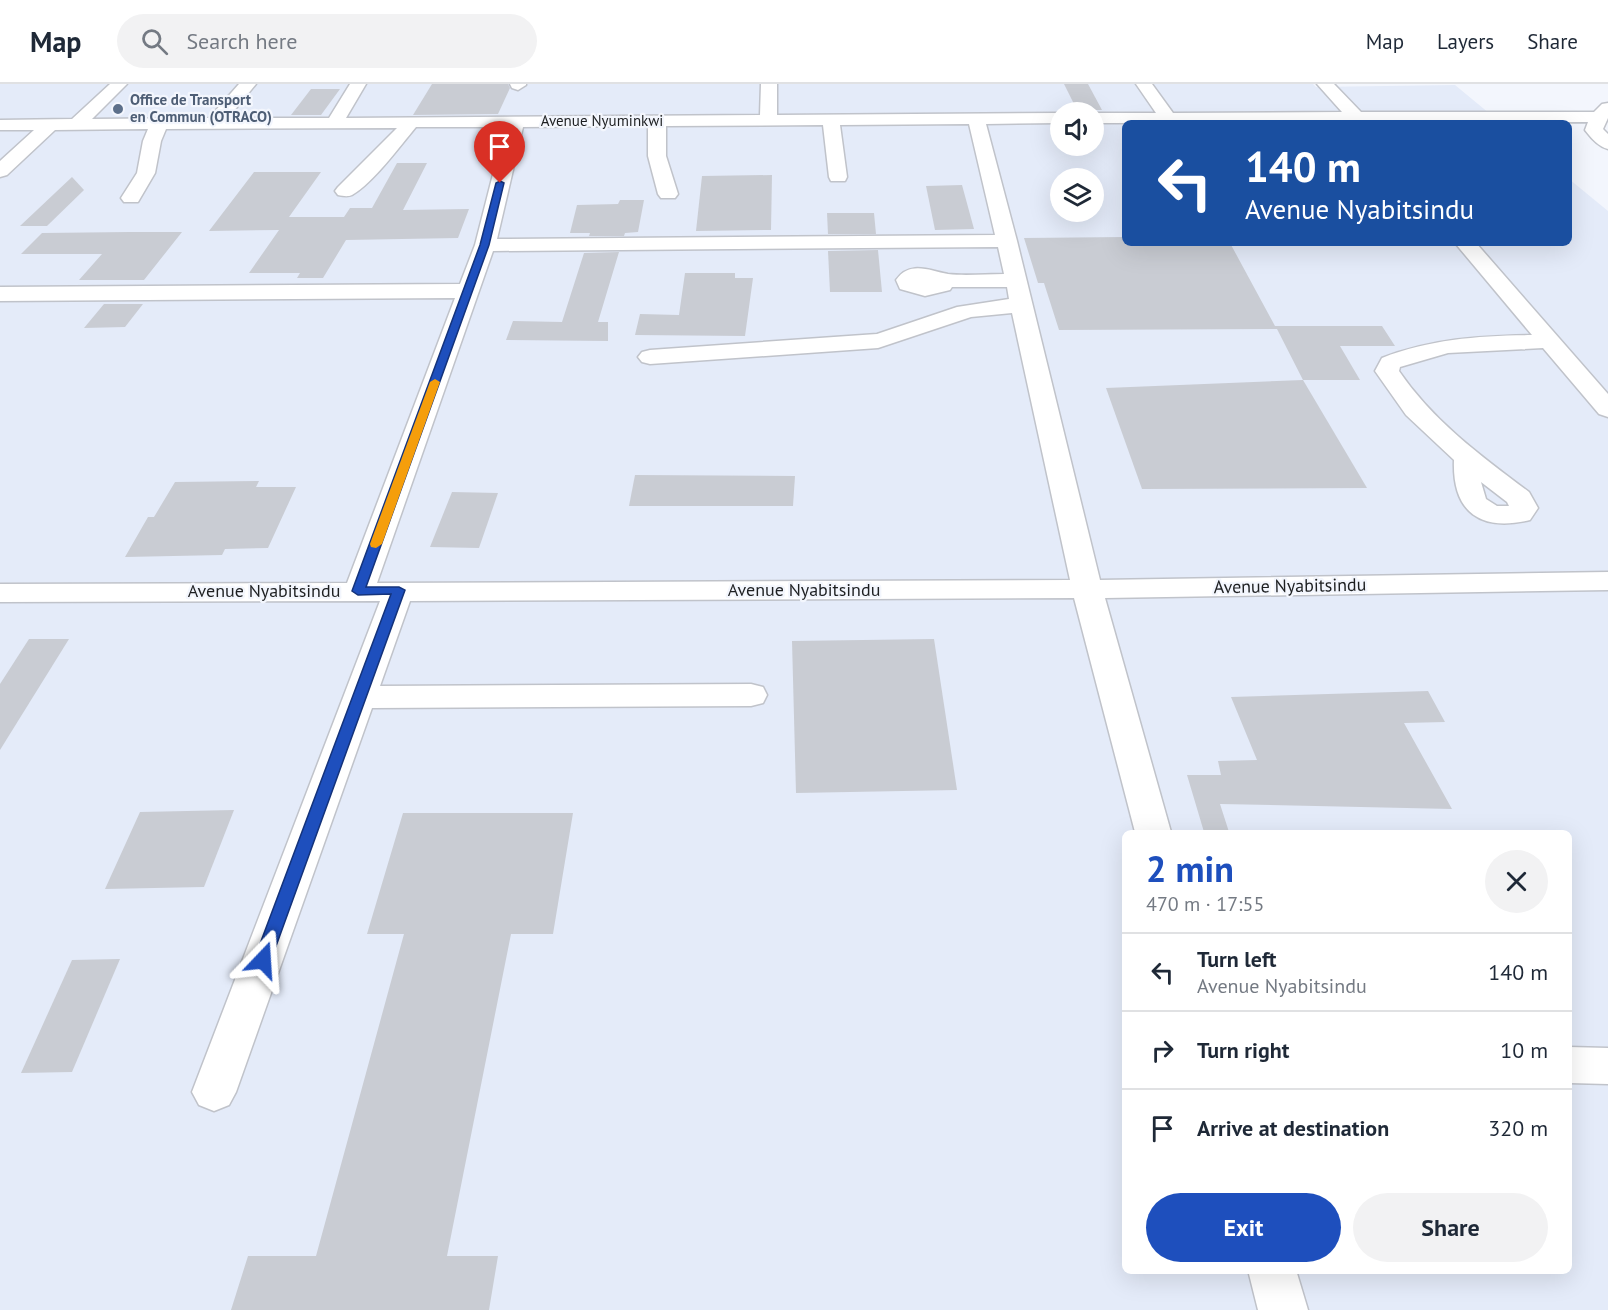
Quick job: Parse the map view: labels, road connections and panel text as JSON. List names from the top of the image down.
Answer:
{
  "streets": {
    "street": ["Avenue Nyuminkwi", "Avenue Nyabitsindu"]
  },
  "places": ["Office de Transport en Commun (OTRACO)"],
  "page": {
    "header": "Map",
    "search": "Search here",
    "nav": ["Map", "Layers", "Share"],
    "turn": ["140 m", "Avenue Nyabitsindu"],
    "heading": ["2 min", "470 m · 17:55"],
    "list": [
      {
        "name": "Turn left",
        "note": "Avenue Nyabitsindu",
        "value": "140 m"
      },
      {
        "name": "Turn right",
        "value": "10 m"
      },
      {
        "name": "Arrive at destination",
        "value": "320 m"
      }
    ],
    "buttons": ["Exit", "Share"]
  }
}
